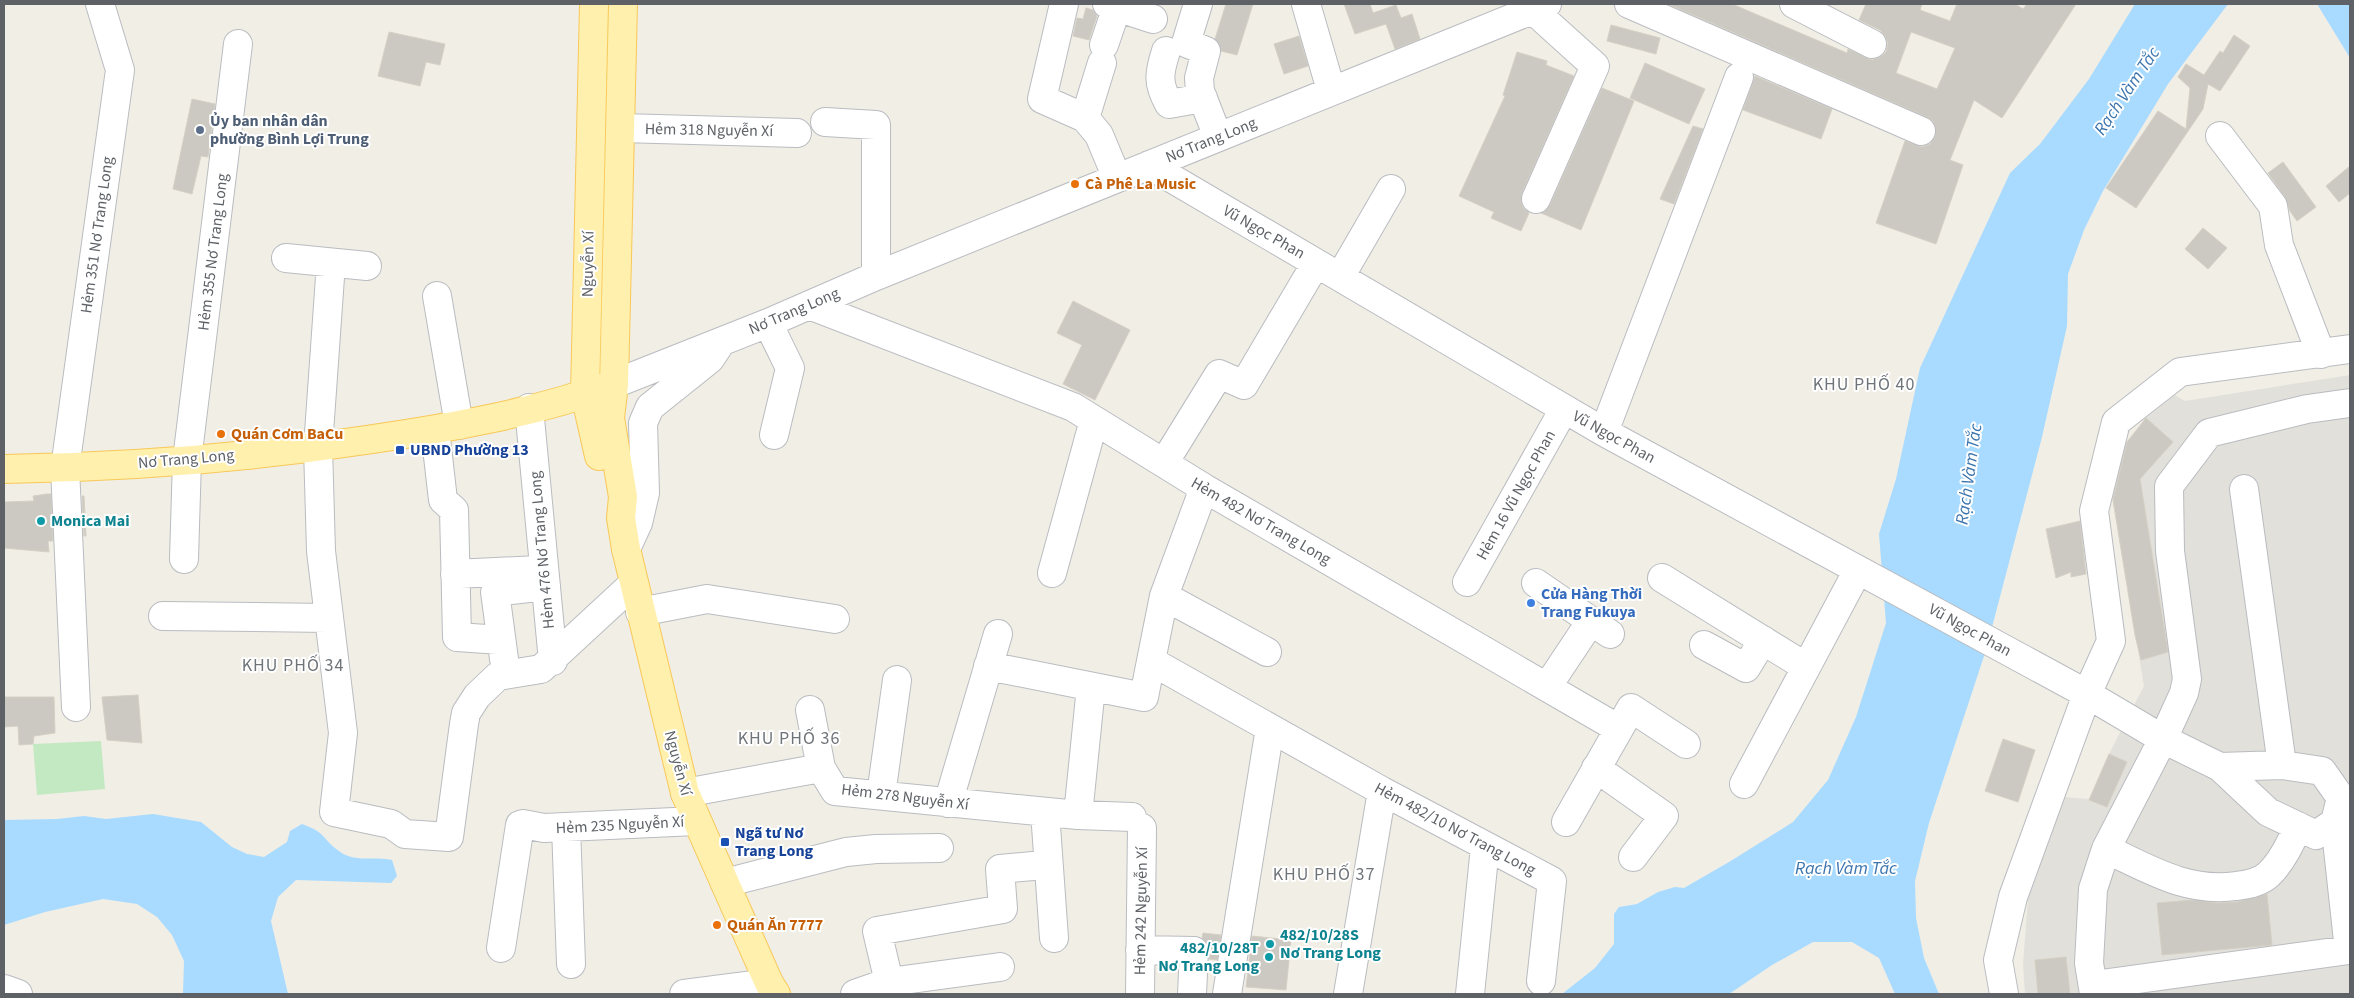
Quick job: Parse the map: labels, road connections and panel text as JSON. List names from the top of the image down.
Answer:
{
  "streets": {
    "main road": ["Nơ Trang Long", "Nguyễn Xí"],
    "street": [
      "Hẻm 318 Nguyễn Xí",
      "Vũ Ngọc Phan",
      "Hẻm 351 Nơ Trang Long",
      "Hẻm 355 Nơ Trang Long",
      "Hẻm 16 Vũ Ngọc Phan",
      "Hẻm 482 Nơ Trang Long",
      "Hẻm 476 Nơ Trang Long",
      "Hẻm 278 Nguyễn Xí",
      "Hẻm 235 Nguyễn Xí",
      "Hẻm 482/10 Nơ Trang Long",
      "Hẻm 242 Nguyễn Xí"
    ]
  },
  "crossings": [
    ["Hẻm 318 Nguyễn Xí", "Nguyễn Xí"],
    ["Nơ Trang Long", "Vũ Ngọc Phan"],
    ["Nơ Trang Long", "Hẻm 351 Nơ Trang Long"],
    ["Nơ Trang Long", "Hẻm 355 Nơ Trang Long"],
    ["Nơ Trang Long", "Nguyễn Xí"],
    ["Nơ Trang Long", "Hẻm 482 Nơ Trang Long"],
    ["Nơ Trang Long", "Hẻm 476 Nơ Trang Long"],
    ["Vũ Ngọc Phan", "Hẻm 16 Vũ Ngọc Phan"],
    ["Nguyễn Xí", "Hẻm 278 Nguyễn Xí"],
    ["Nguyễn Xí", "Hẻm 235 Nguyễn Xí"],
    ["Hẻm 278 Nguyễn Xí", "Hẻm 242 Nguyễn Xí"]
  ],
  "districts": [
    "KHU PHỐ 40",
    "KHU PHỐ 34",
    "KHU PHỐ 36",
    "KHU PHỐ 37"
  ],
  "water": ["Rạch Vàm Tắc"],
  "places": {
    "other": [
      "Ủy ban nhân dân phường Bình Lợi Trung",
      "Cà Phê La Music",
      "Quán Cơm BaCu",
      "Monica Mai",
      "Cửa Hàng Thời Trang Fukuya",
      "Quán Ăn 7777",
      "482/10/28S Nơ Trang Long",
      "482/10/28T Nơ Trang Long"
    ],
    "transit": ["UBND Phường 13", "Ngã tư Nơ Trang Long"]
  }
}
